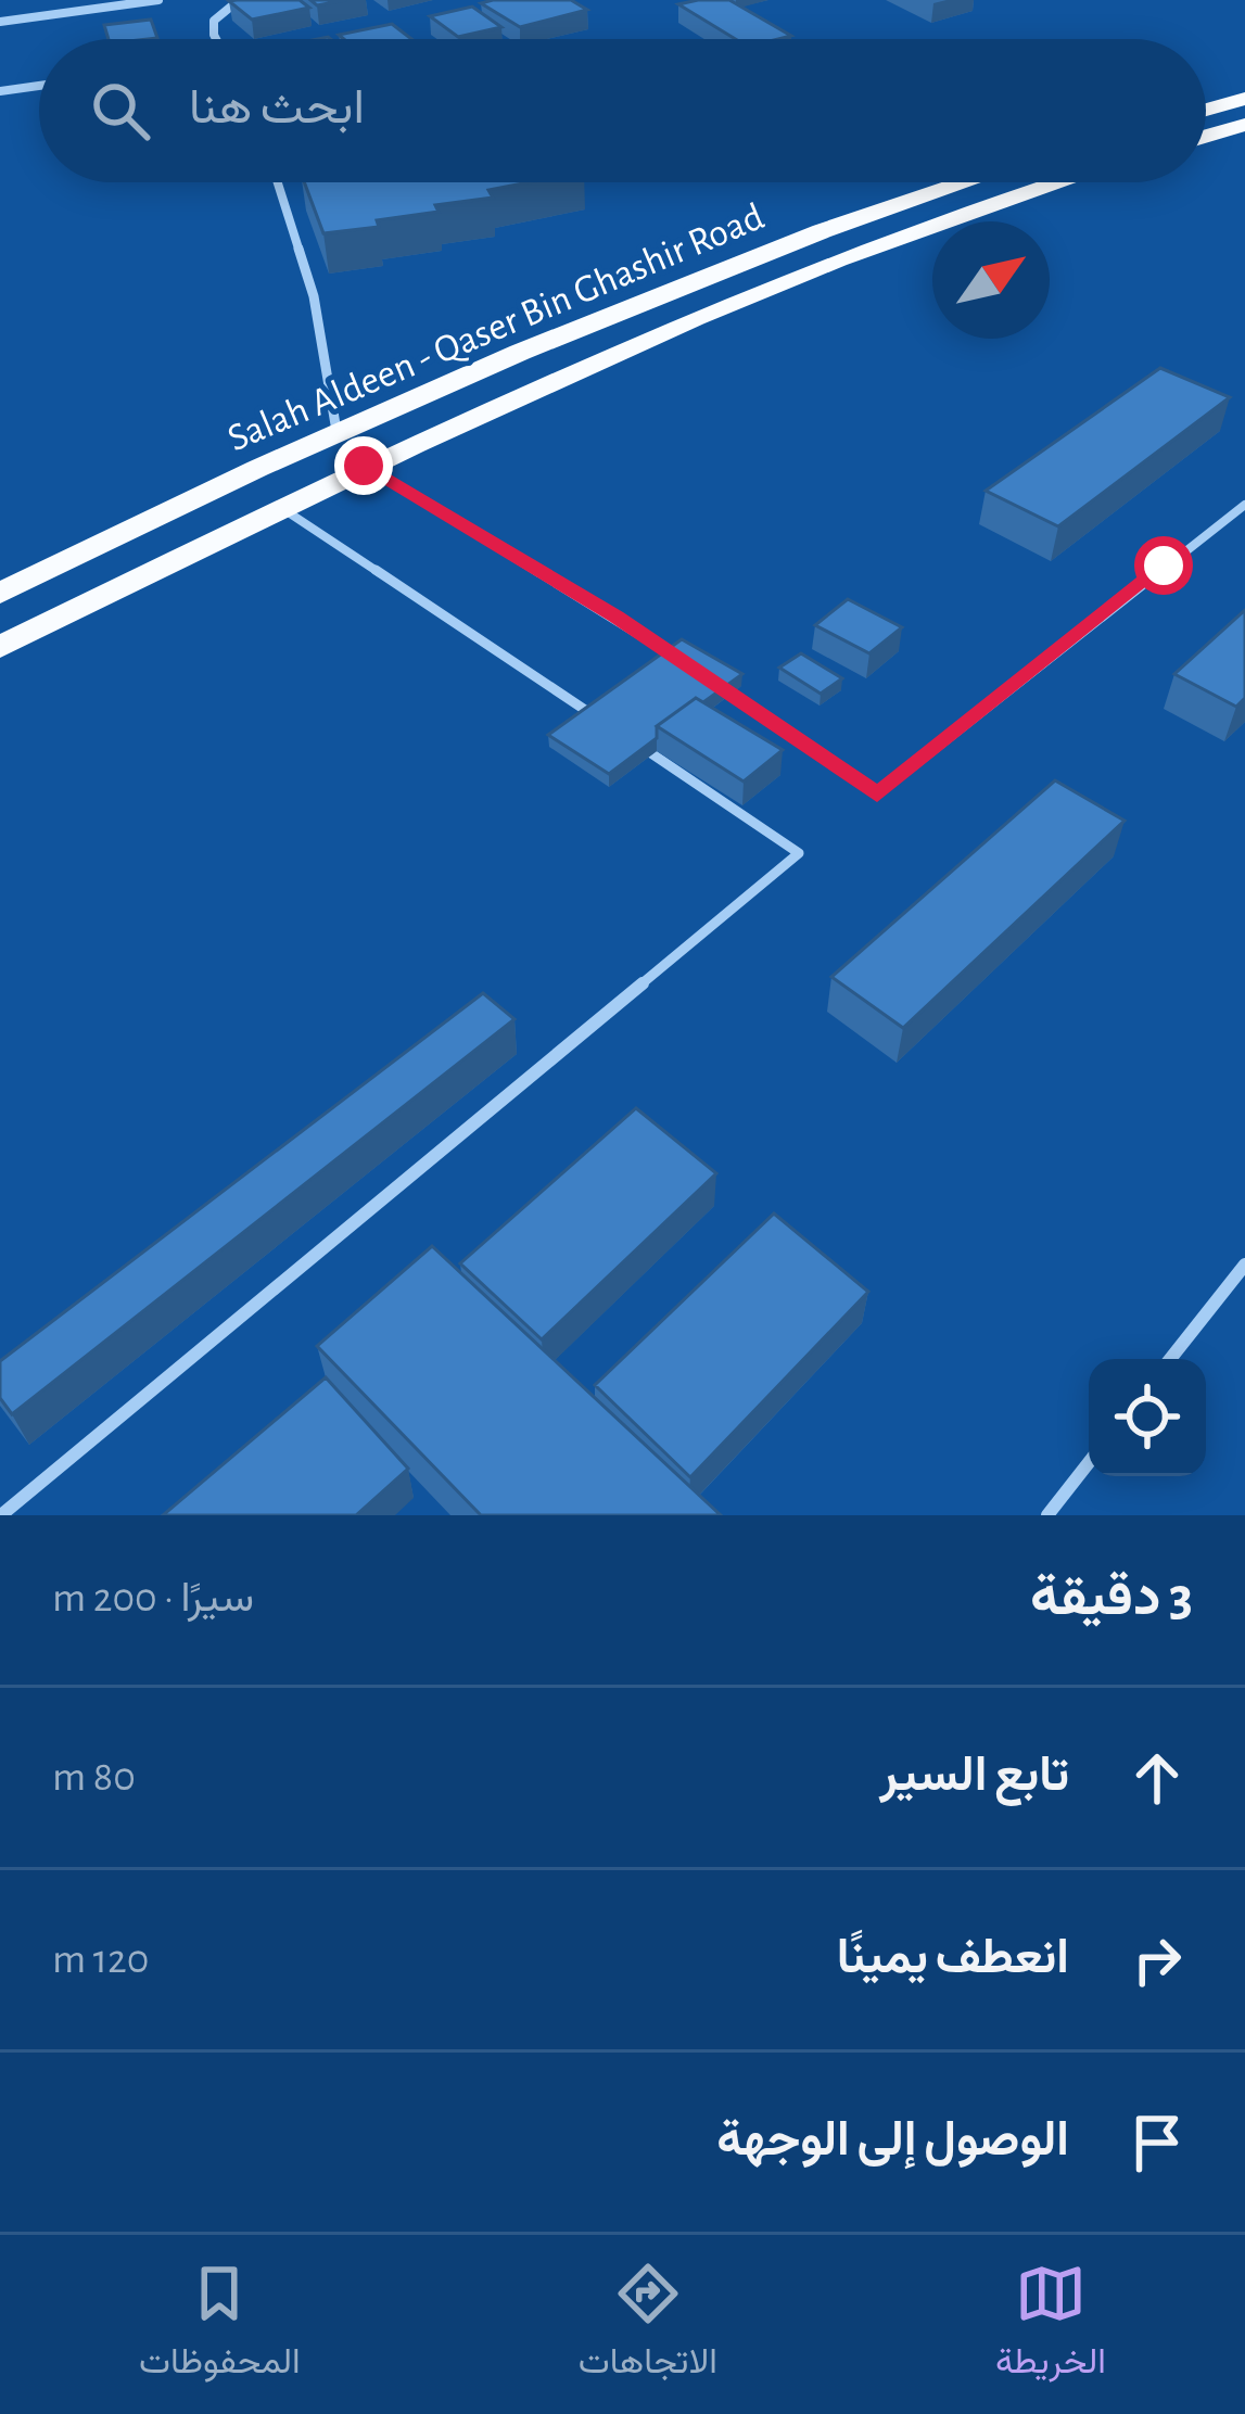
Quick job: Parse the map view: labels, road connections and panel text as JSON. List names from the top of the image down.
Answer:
{
  "streets": {
    "highway": ["Salah Aldeen - Qaser Bin Ghashir Road"]
  },
  "north": "top right",
  "page": {
    "search": "ابحث هنا",
    "heading": ["3 دقيقة", "سيرًا · 200 m"],
    "list": [
      ["تابع السير", "80 m"],
      ["انعطف يمينًا", "120 m"],
      "الوصول إلى الوجهة"
    ],
    "nav": ["الخريطة", "الاتجاهات", "المحفوظات"]
  }
}
